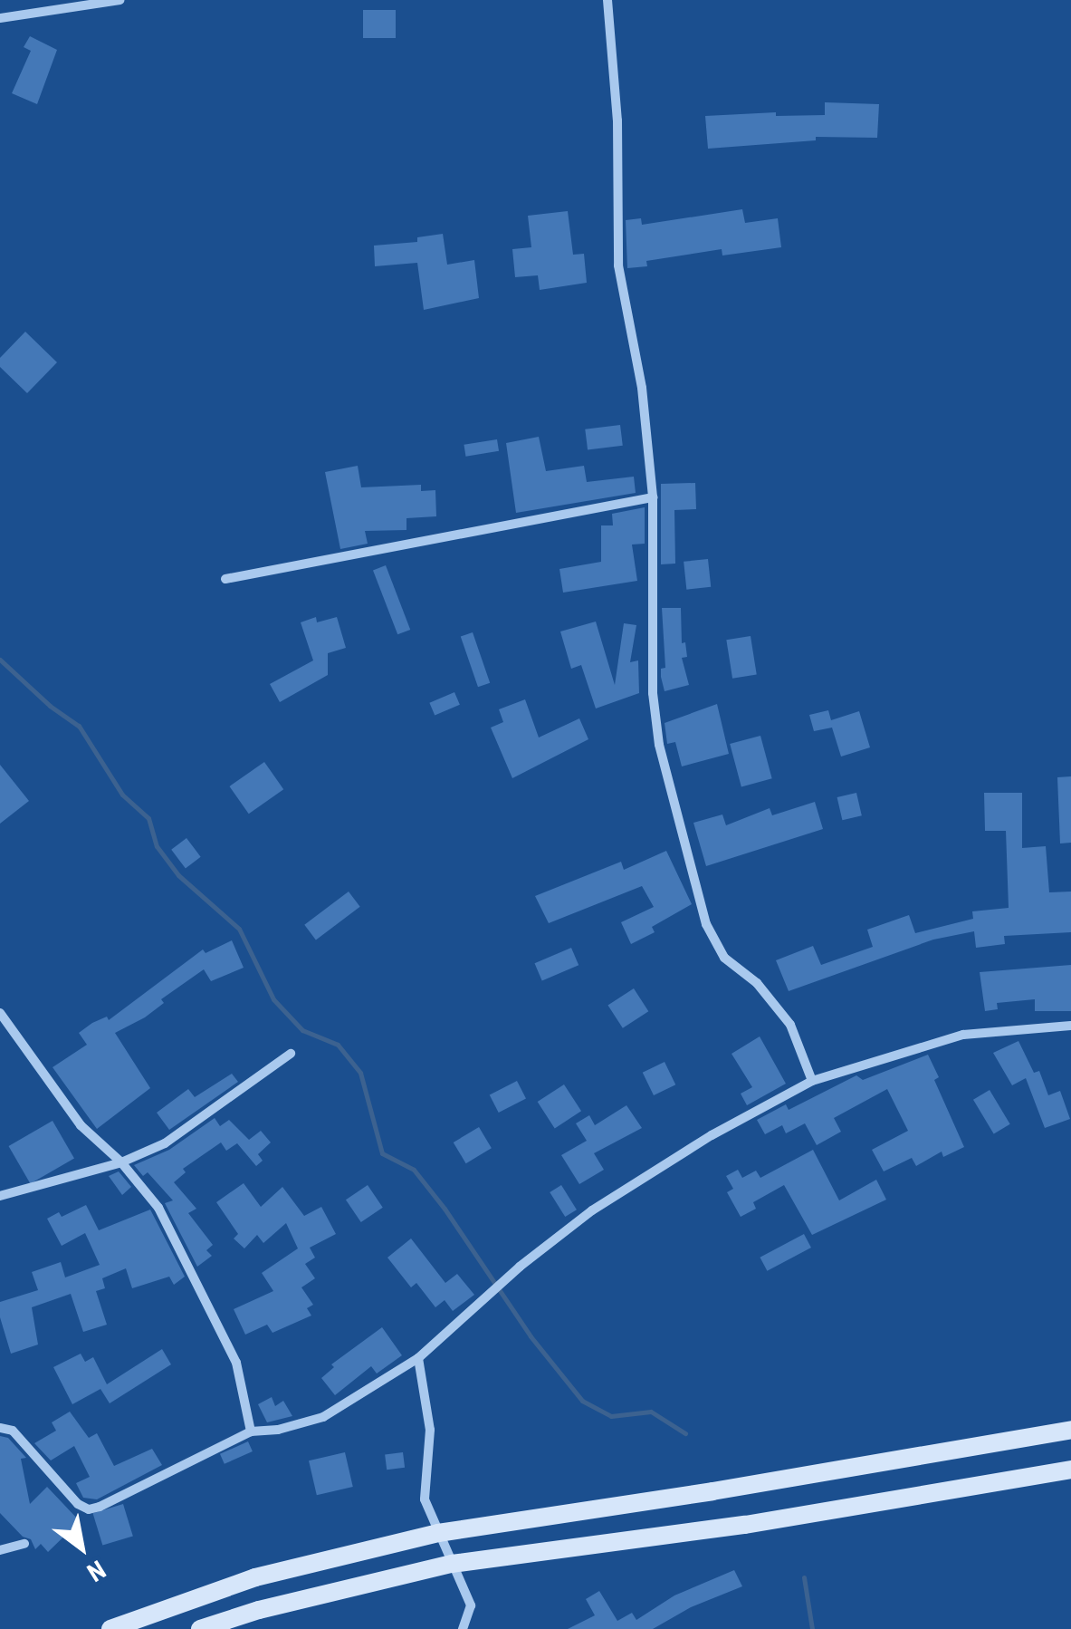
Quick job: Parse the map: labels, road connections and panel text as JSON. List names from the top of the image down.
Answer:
{
  "north": "bottom right"
}
